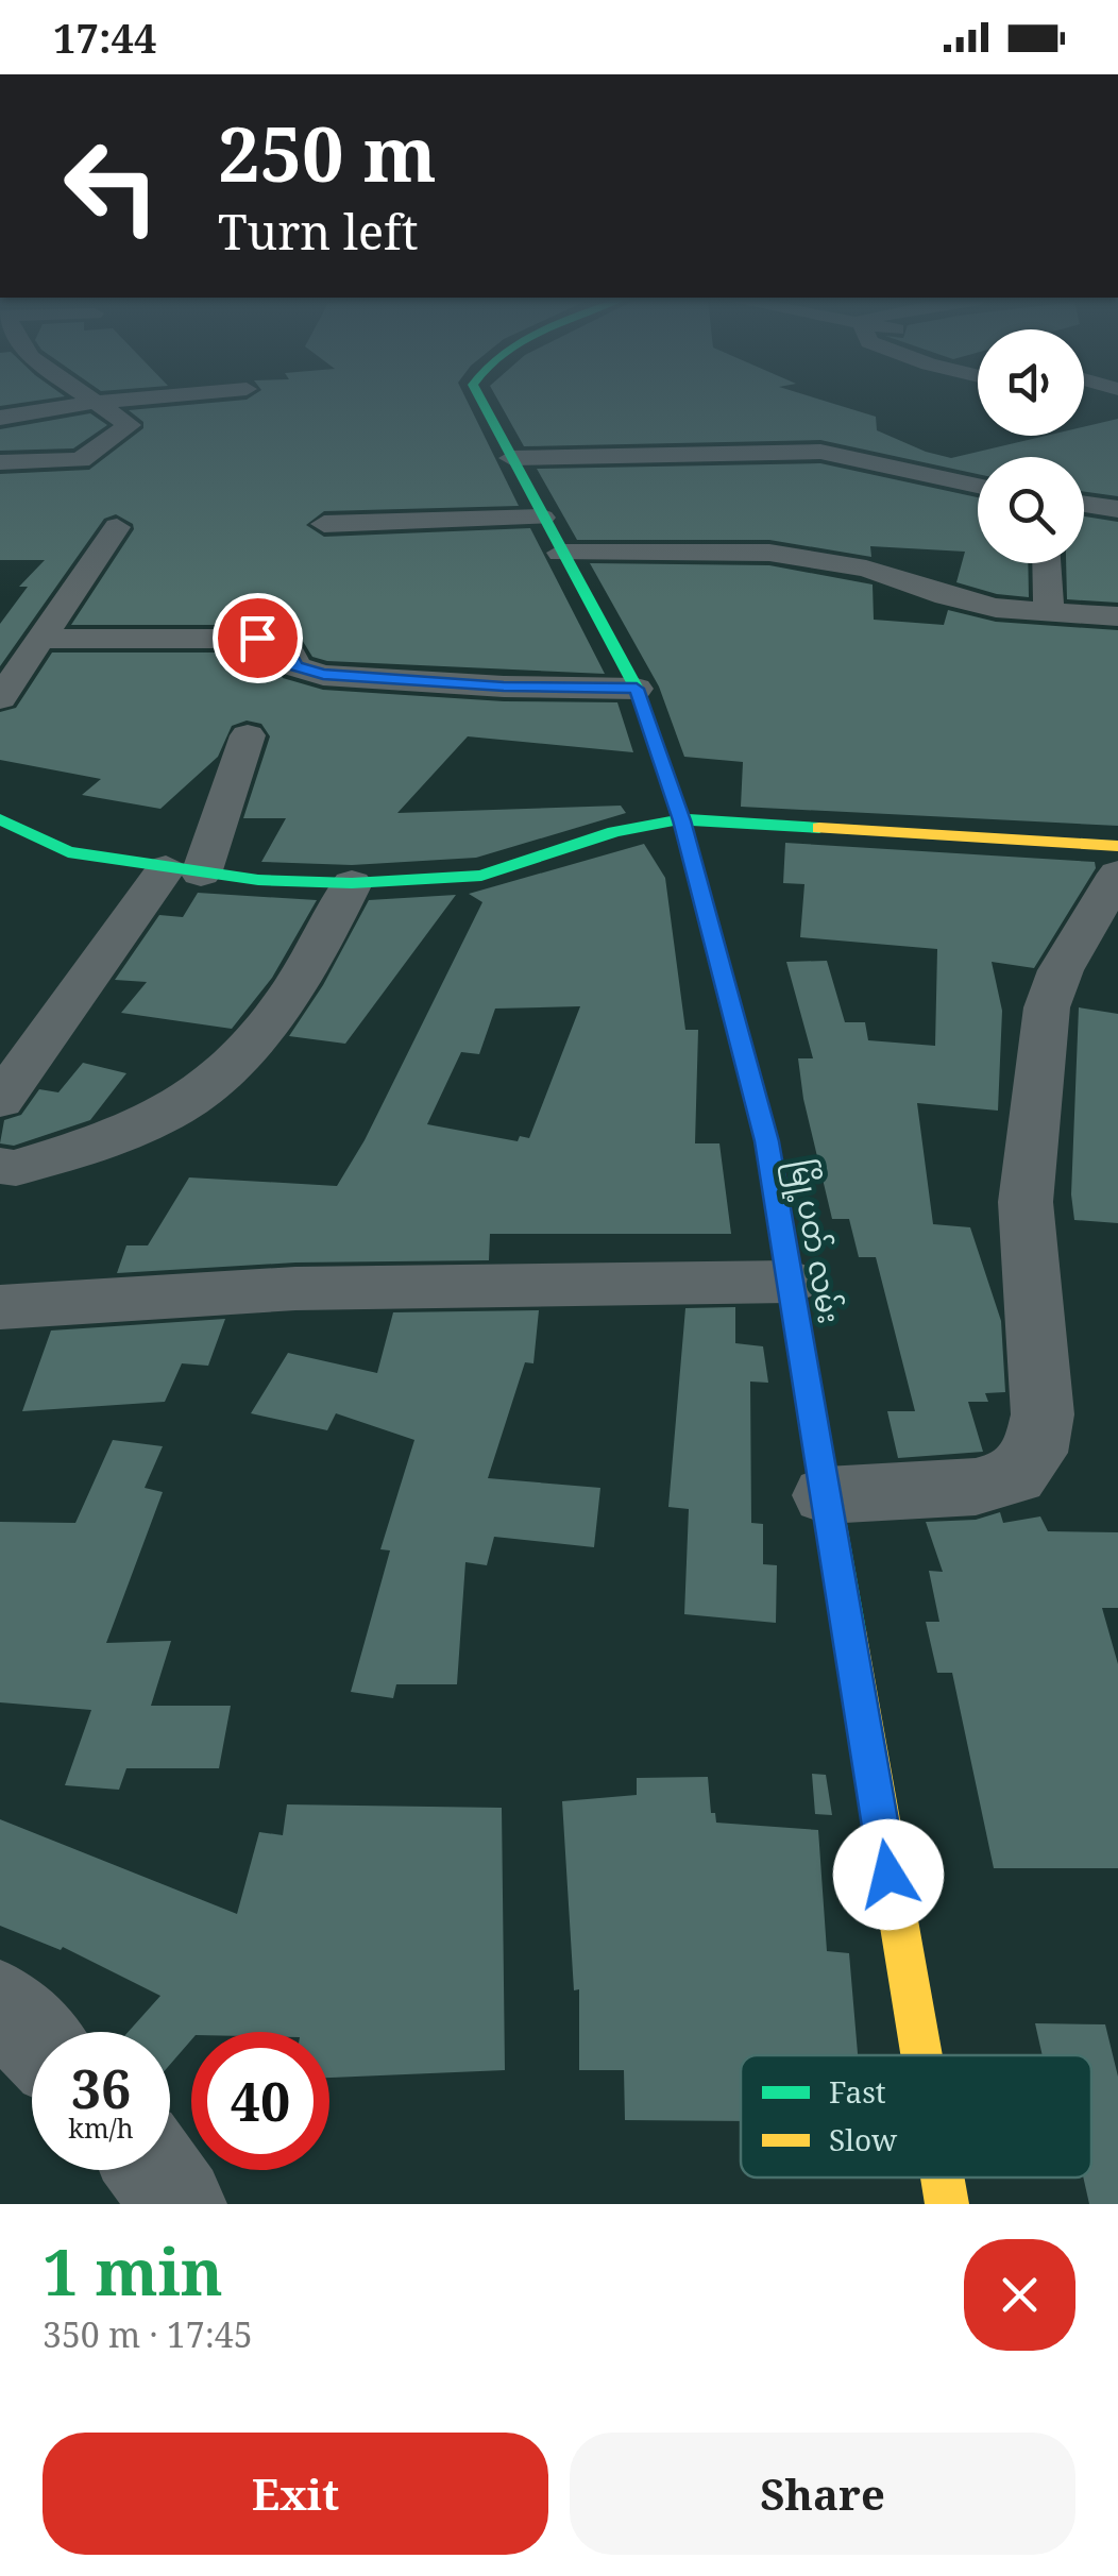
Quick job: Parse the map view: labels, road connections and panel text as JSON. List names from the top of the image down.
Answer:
{
  "streets": {
    "street": ["မြို့ပတ် လမ်း"]
  },
  "legend": ["Fast", "Slow"],
  "page": {
    "status": "17:44",
    "turn": ["250 m", "Turn left"],
    "speed": "36 km/h",
    "limit": "40",
    "heading": ["1 min", "350 m · 17:45"],
    "buttons": ["Exit", "Share"]
  }
}
